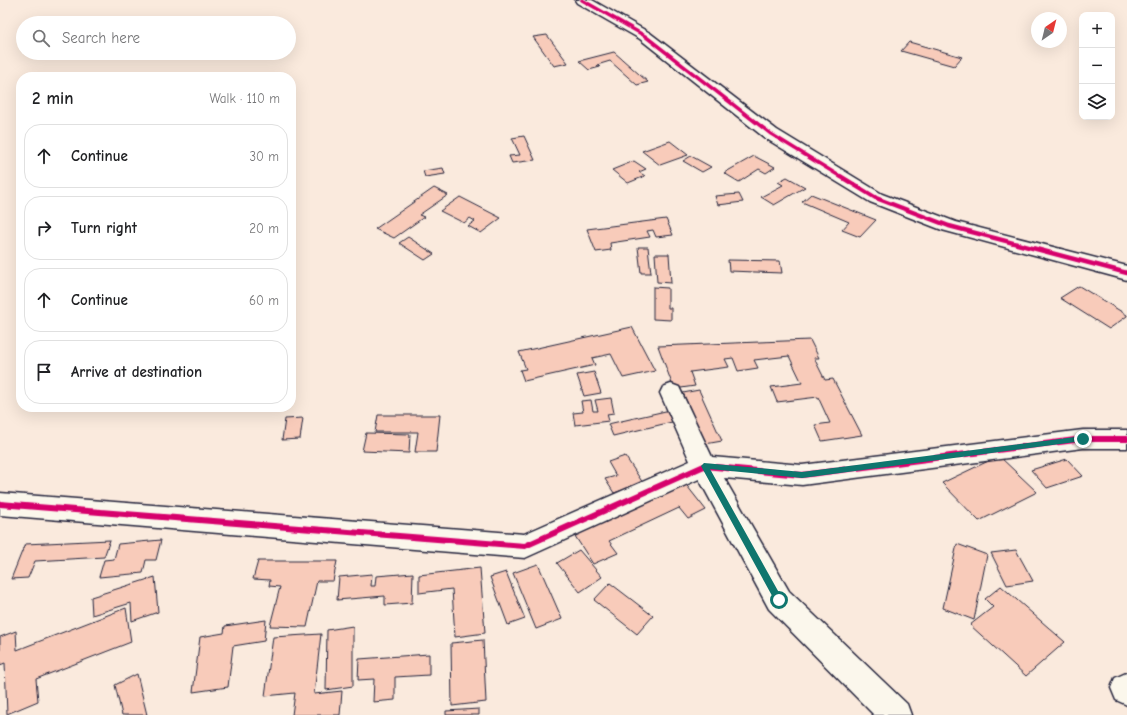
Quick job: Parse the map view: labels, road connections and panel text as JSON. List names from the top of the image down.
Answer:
{
  "north": "top right",
  "page": {
    "map_buttons": ["+", "−"],
    "search": "Search here",
    "heading": ["2 min", "Walk · 110 m"],
    "list": [
      ["Continue", "30 m"],
      ["Turn right", "20 m"],
      ["Continue", "60 m"],
      "Arrive at destination"
    ]
  }
}
